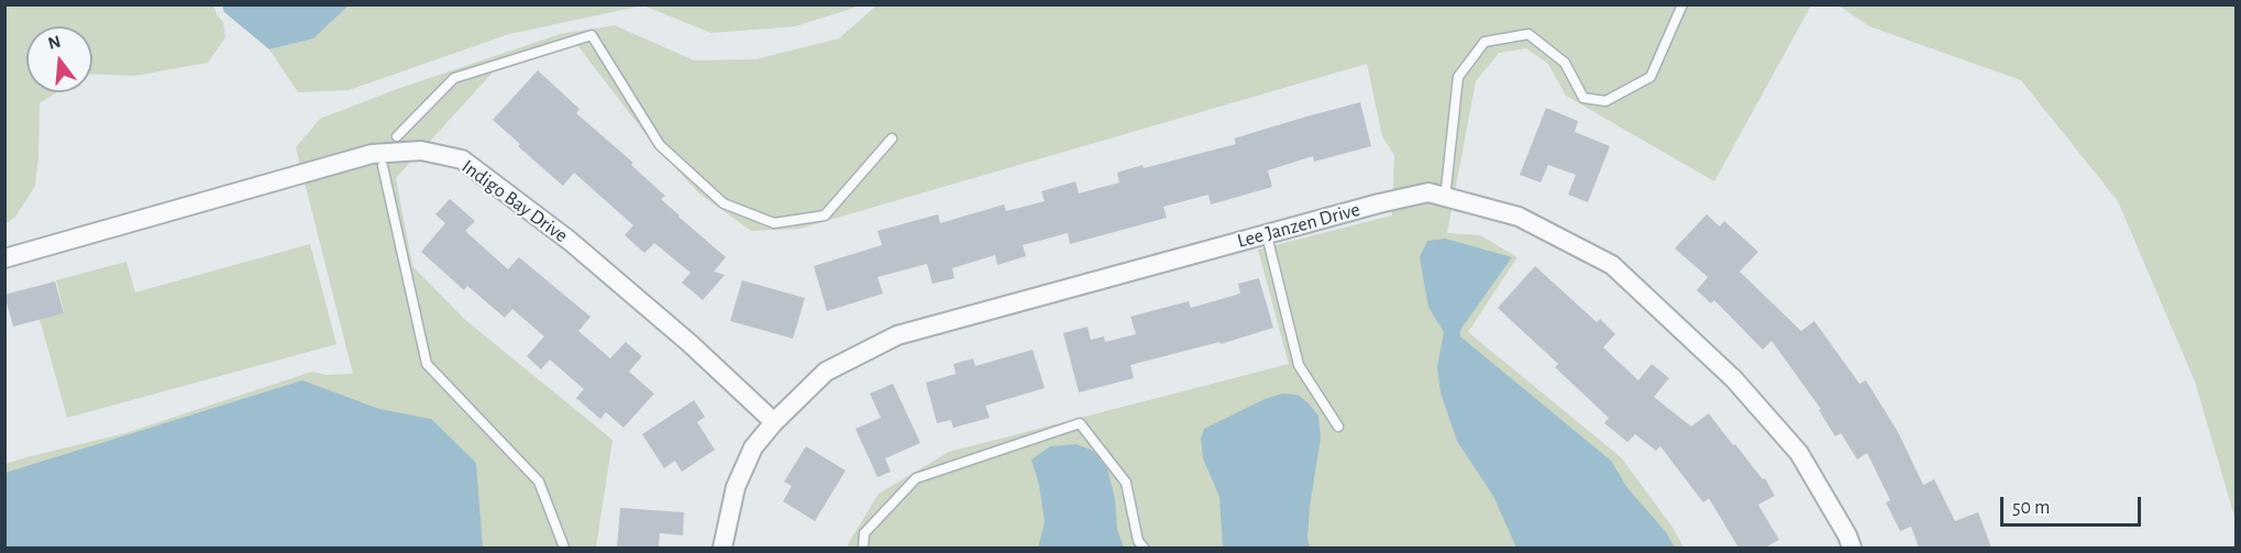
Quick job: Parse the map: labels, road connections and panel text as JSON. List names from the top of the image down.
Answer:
{
  "streets": {
    "street": ["Indigo Bay Drive", "Lee Janzen Drive"]
  },
  "crossings": [
    ["Indigo Bay Drive", "Lee Janzen Drive"]
  ],
  "scale_bar": "50 m",
  "north": "top"
}
